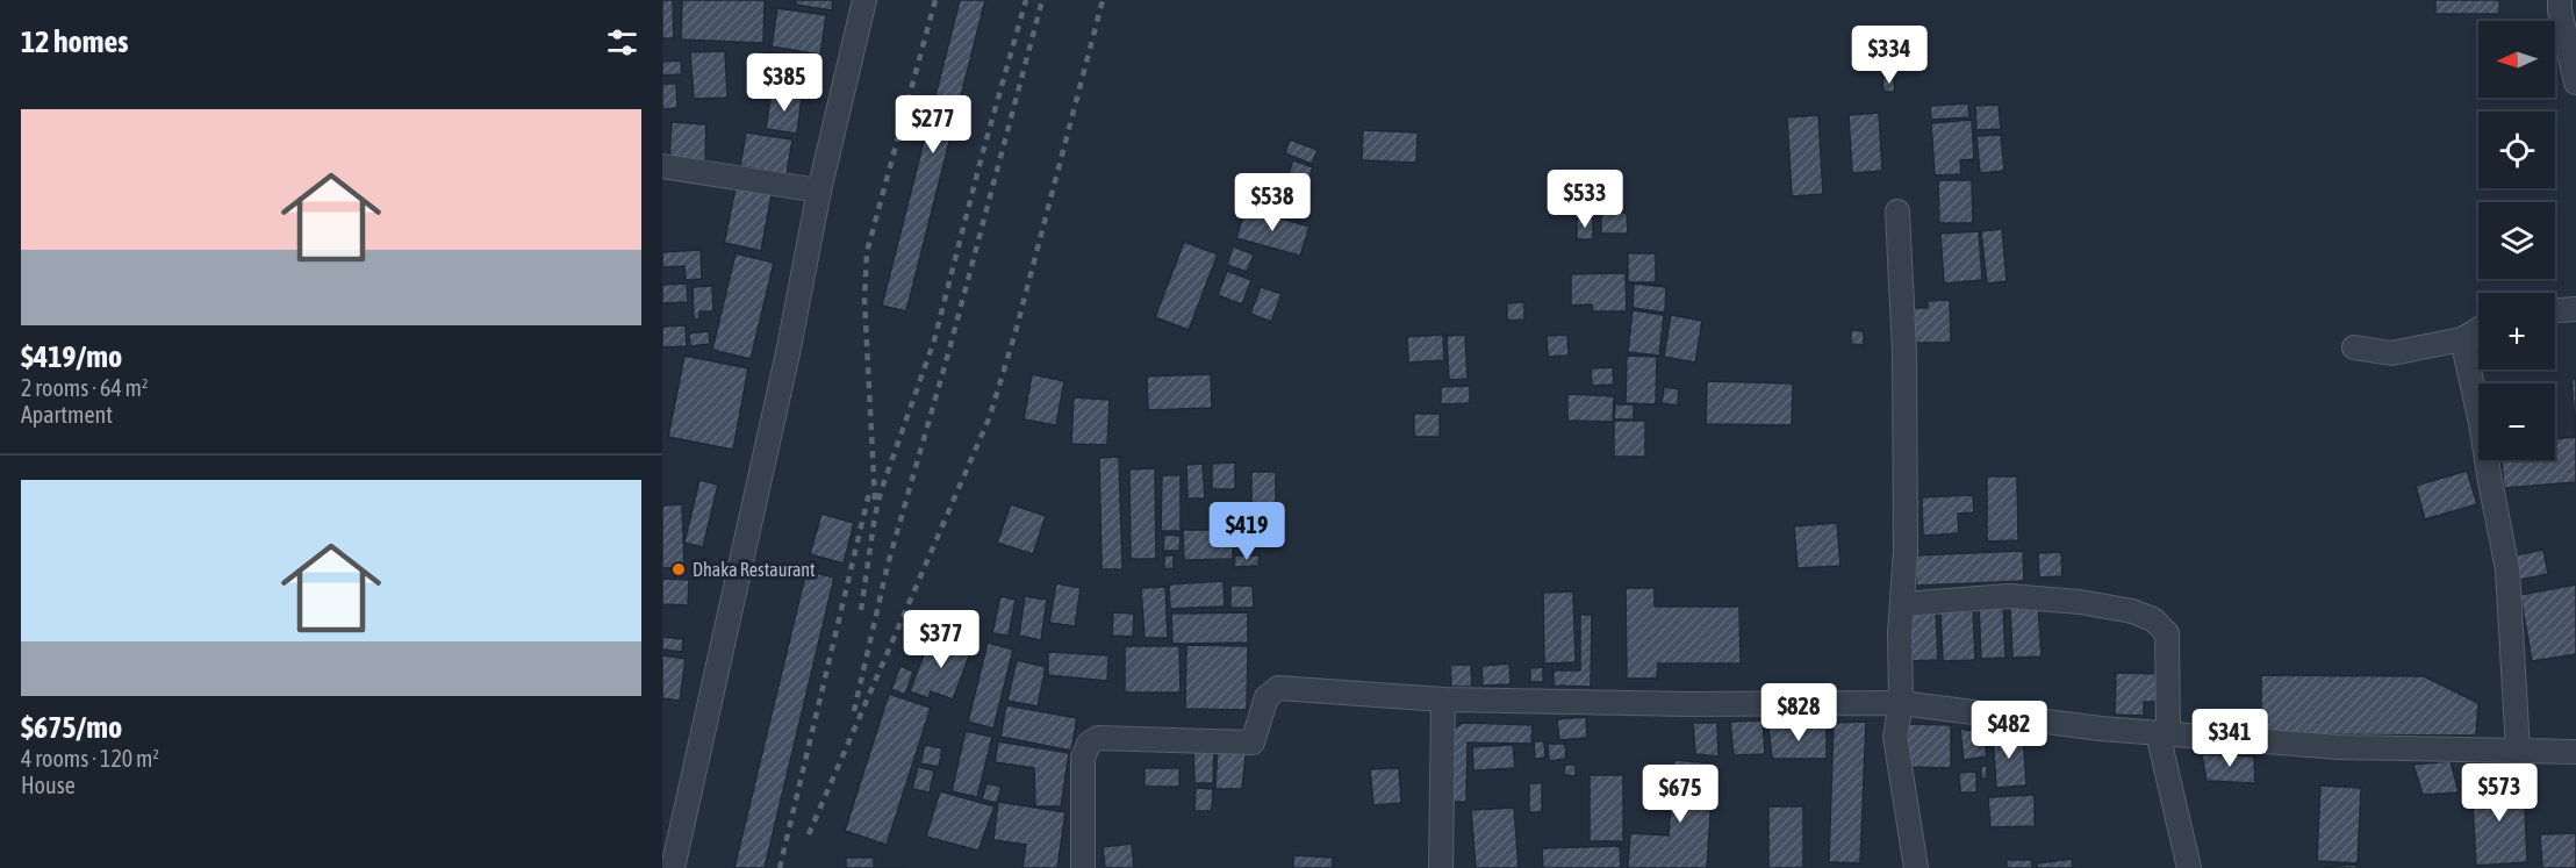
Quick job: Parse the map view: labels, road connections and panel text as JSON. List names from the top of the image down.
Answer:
{
  "places": ["Dhaka Restaurant"],
  "north": "left",
  "page": {
    "heading": "12 homes",
    "map_buttons": ["+", "−"],
    "price": [
      "$334",
      "$385",
      "$277",
      "$533",
      "$538",
      "$419",
      "$377",
      "$828",
      "$482",
      "$341",
      "$573",
      "$675"
    ],
    "list": [
      {
        "name": "$419/mo",
        "note": "2 rooms · 64 m² · Apartment"
      },
      {
        "name": "$675/mo",
        "note": "4 rooms · 120 m² · House"
      }
    ]
  }
}
